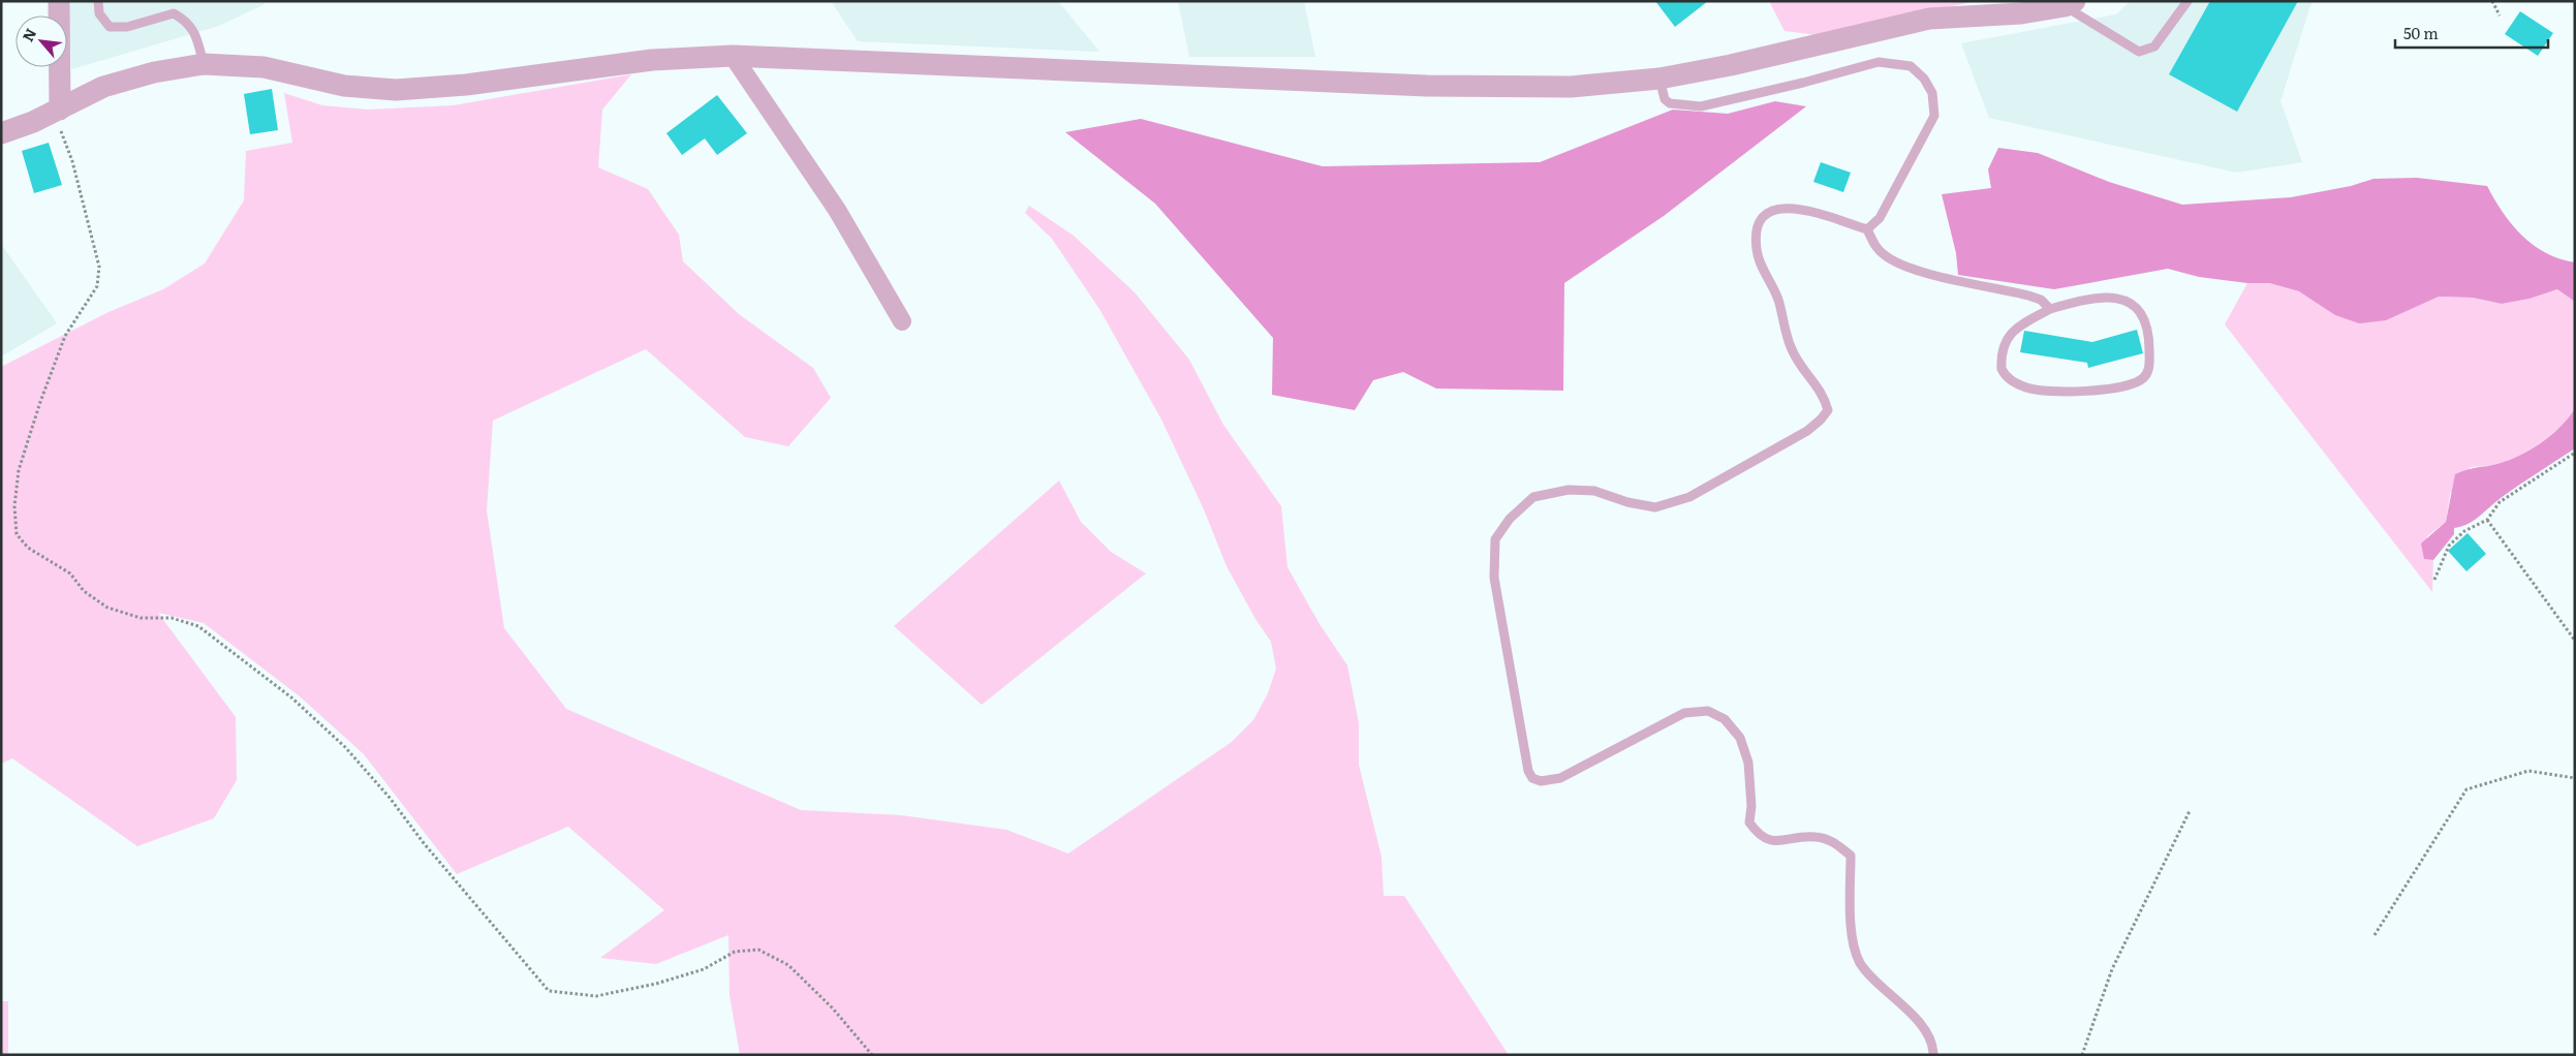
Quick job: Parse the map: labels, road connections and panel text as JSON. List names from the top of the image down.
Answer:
{
  "scale_bar": "50 m",
  "north": "top left"
}
